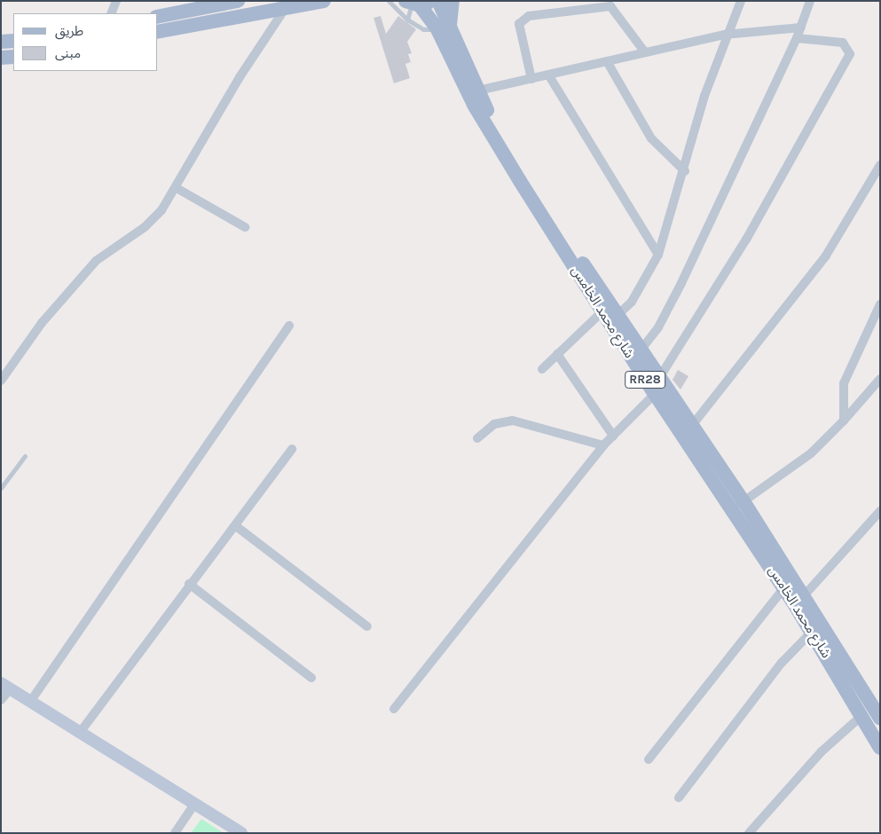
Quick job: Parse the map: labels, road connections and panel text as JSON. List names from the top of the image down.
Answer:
{
  "streets": {
    "main road": ["شارع محمد الخامس", "RR28"]
  },
  "legend": ["طريق", "مبنى"]
}
